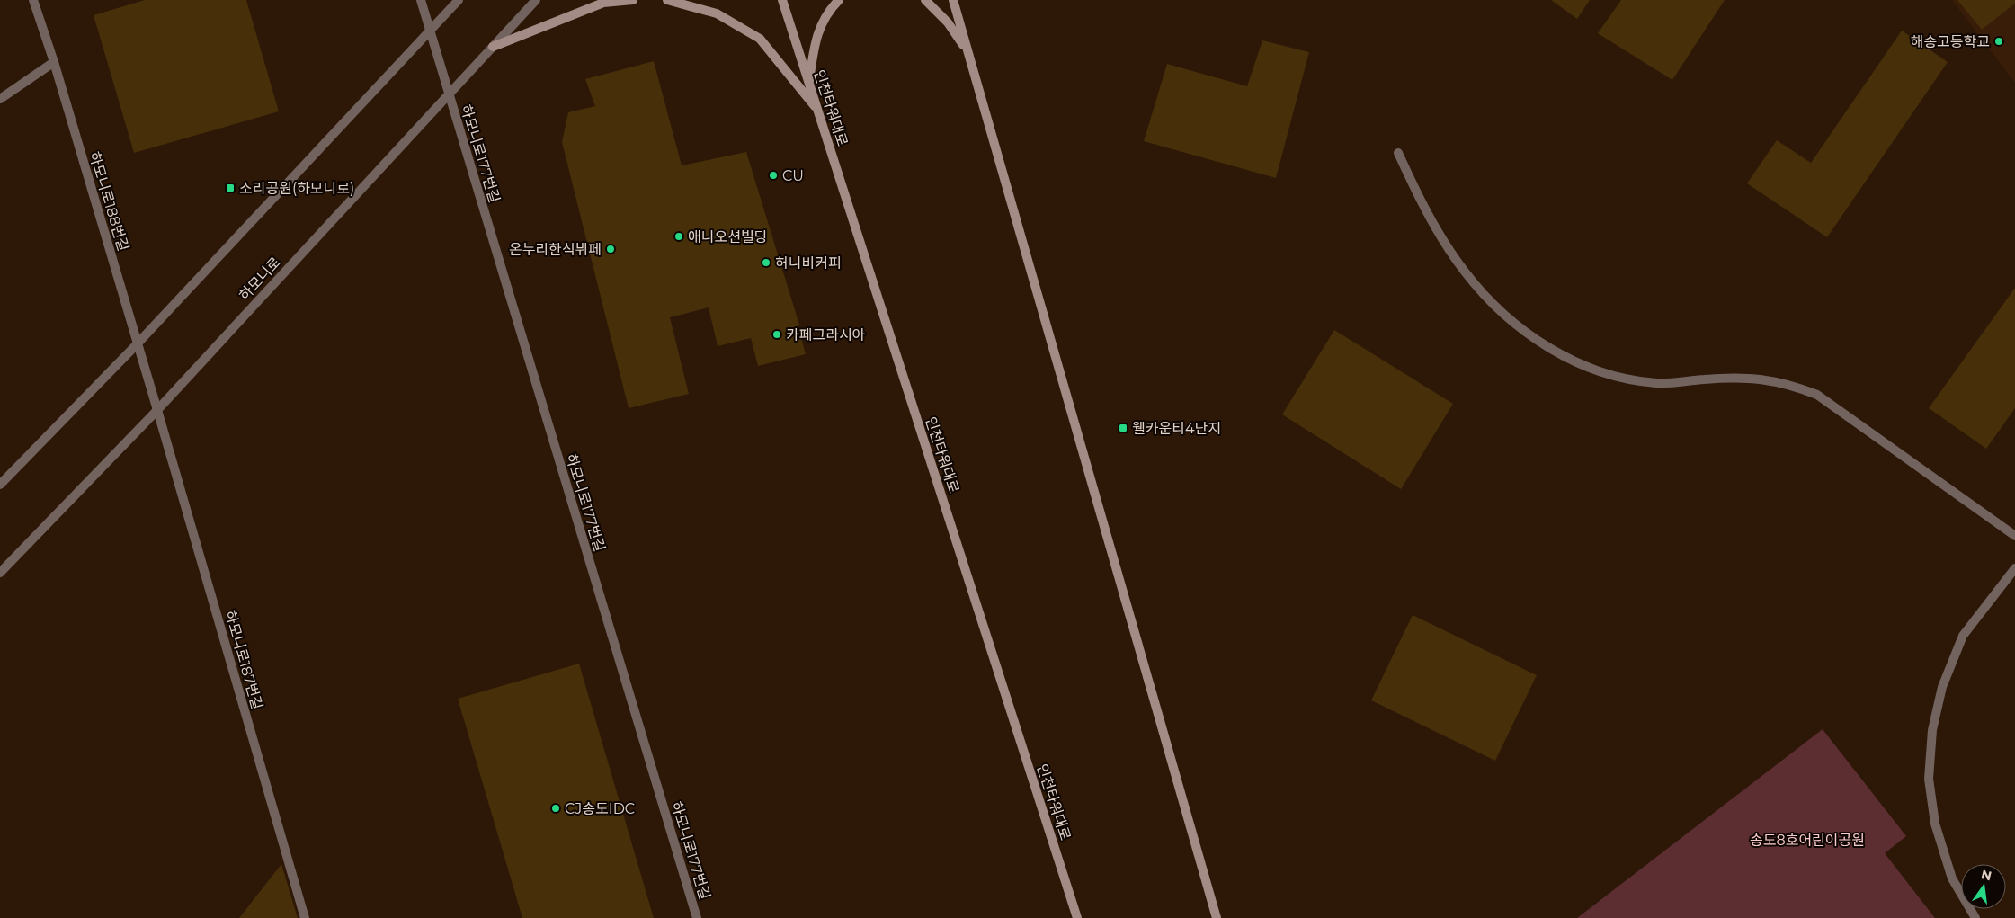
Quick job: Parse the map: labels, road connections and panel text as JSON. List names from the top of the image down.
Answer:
{
  "streets": {
    "main road": ["인천타워대로"],
    "street": [
      "하모니로177번길",
      "하모니로188번길",
      "하모니로",
      "하모니로187번길"
    ]
  },
  "crossings": [
    ["하모니로177번길", "하모니로"],
    ["하모니로188번길", "하모니로"],
    ["하모니로188번길", "하모니로187번길"],
    ["하모니로", "하모니로187번길"]
  ],
  "parks": ["송도8호어린이공원"],
  "places": {
    "other": [
      "해송고등학교",
      "CU",
      "애니오션빌딩",
      "온누리한식뷔페",
      "허니비커피",
      "카페그라시아",
      "CJ송도IDC"
    ],
    "transit": ["소리공원(하모니로)", "웰카운티4단지"]
  },
  "north": "top"
}
